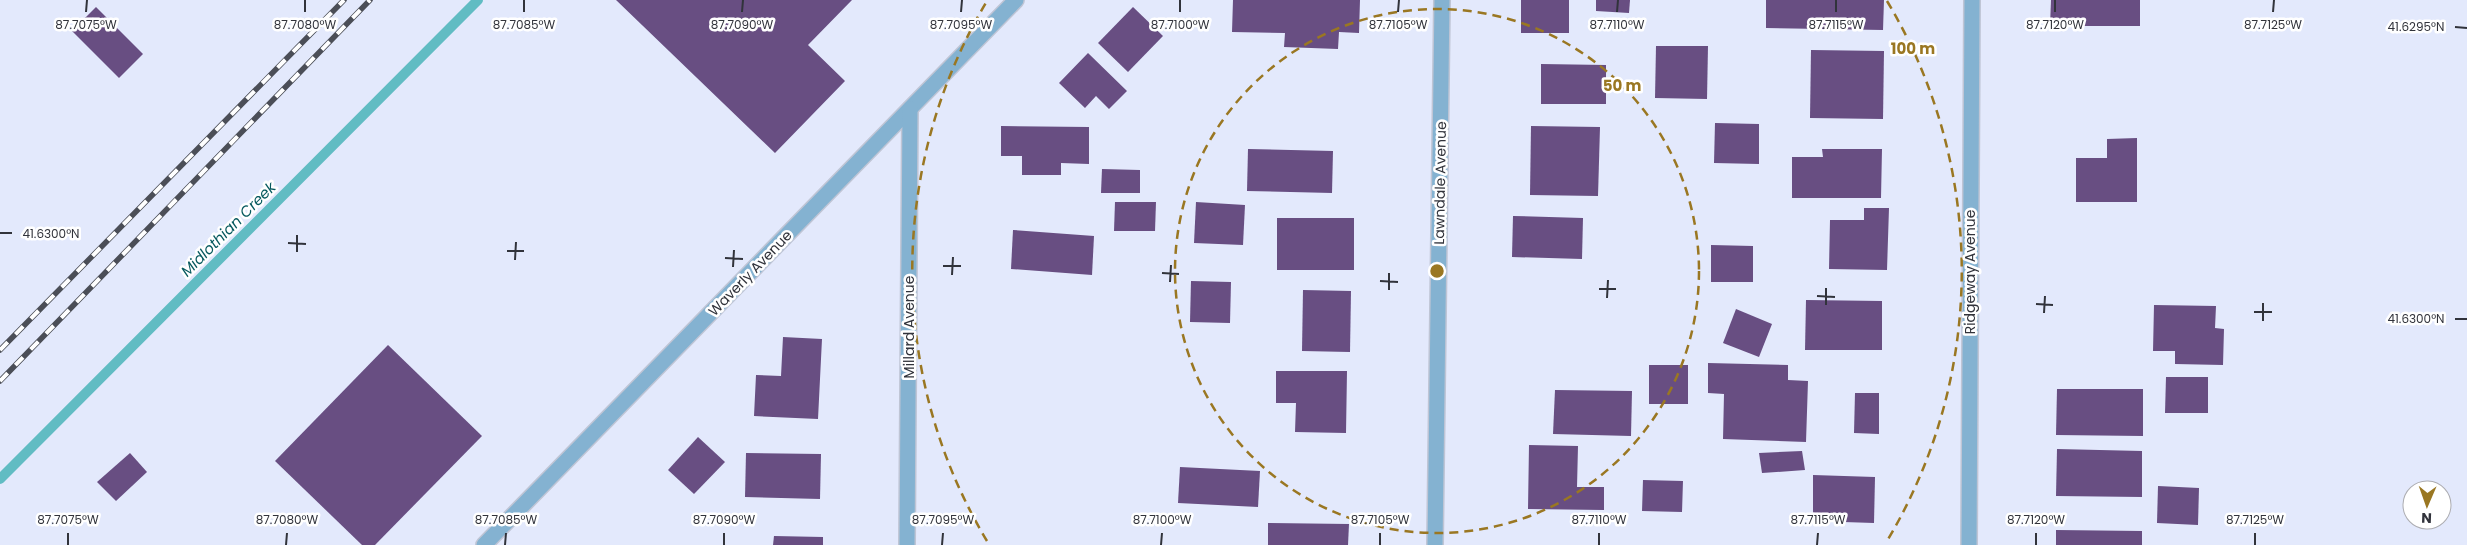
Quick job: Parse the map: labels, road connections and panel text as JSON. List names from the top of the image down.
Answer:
{
  "streets": {
    "street": [
      "Lawndale Avenue",
      "Ridgeway Avenue",
      "Waverly Avenue",
      "Millard Avenue"
    ]
  },
  "crossings": [
    ["Waverly Avenue", "Millard Avenue"]
  ],
  "water": ["Midlothian Creek"],
  "north": "bottom",
  "coordinates": [
    "87.7075°W",
    "87.7080°W",
    "87.7085°W",
    "87.7090°W",
    "87.7095°W",
    "87.7100°W",
    "87.7105°W",
    "87.7110°W",
    "87.7115°W",
    "87.7120°W",
    "87.7125°W",
    "41.6295°N",
    "41.6300°N"
  ],
  "rings": ["100 m", "50 m"]
}
